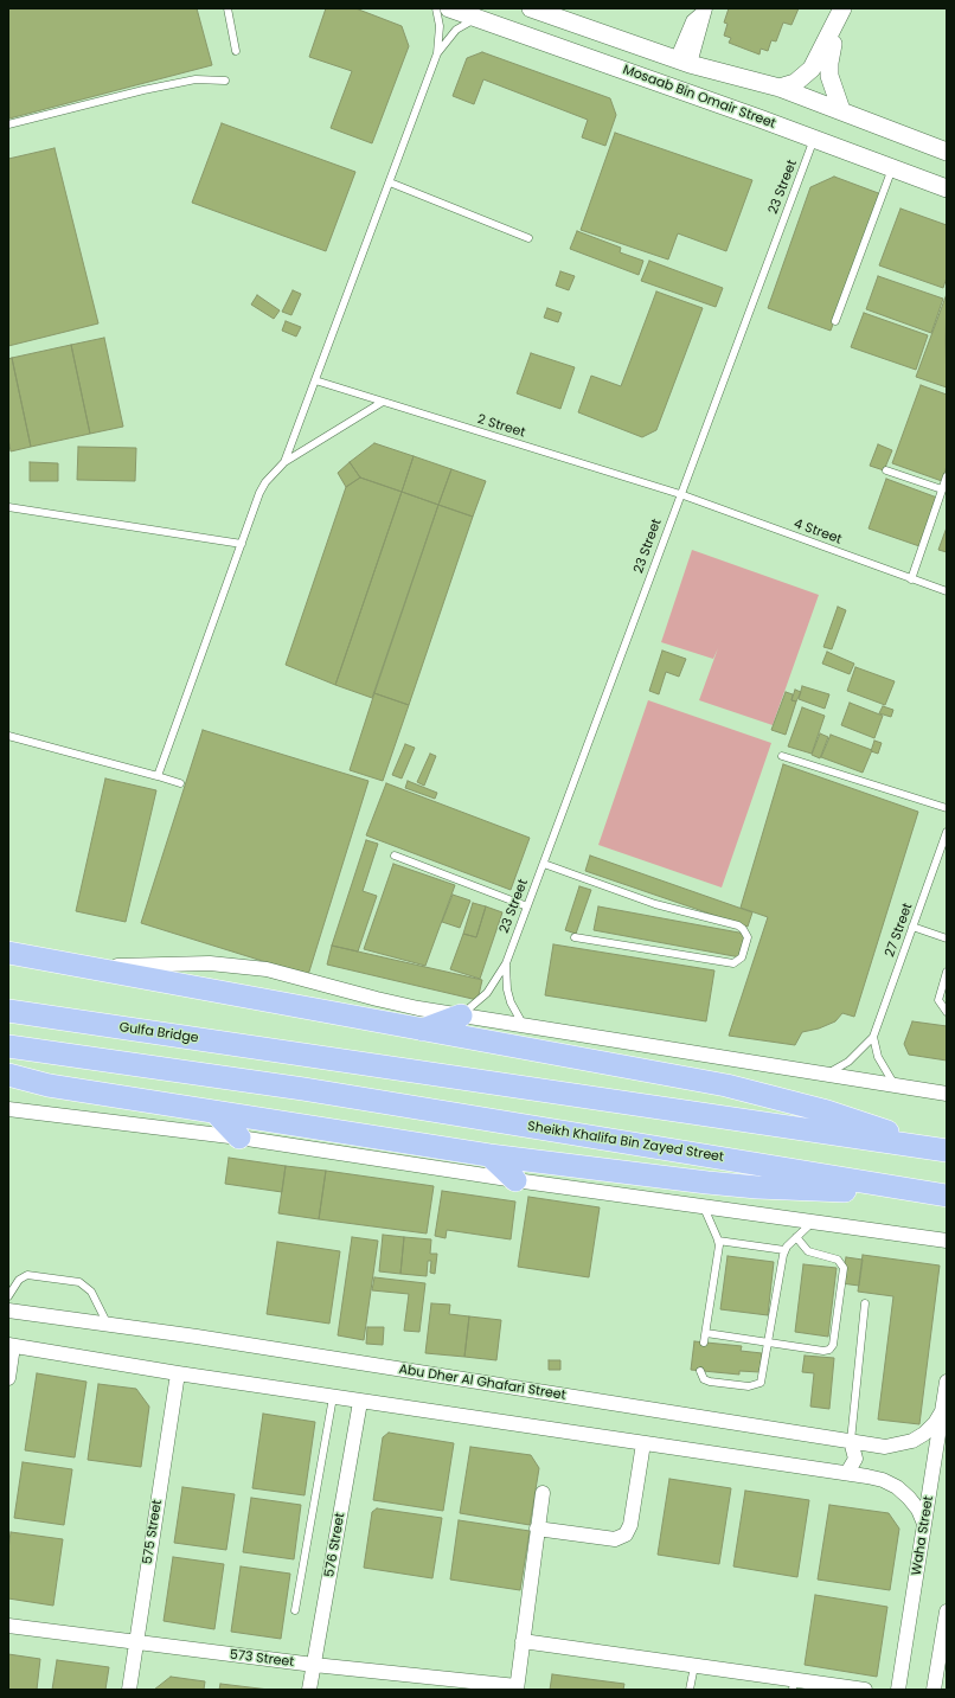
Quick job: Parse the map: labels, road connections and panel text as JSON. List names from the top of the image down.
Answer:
{
  "streets": {
    "main road": ["Gulfa Bridge", "Sheikh Khalifa Bin Zayed Street"],
    "street": [
      "Mosaab Bin Omair Street",
      "Abu Dher Al Ghafari Street",
      "575 Street",
      "Waha Street",
      "576 Street",
      "573 Street"
    ],
    "lane": [
      "23 Street",
      "2 Street",
      "4 Street",
      "27 Street"
    ]
  },
  "crossings": [
    ["Mosaab Bin Omair Street", "23 Street"],
    ["23 Street", "2 Street"],
    ["23 Street", "4 Street"],
    ["2 Street", "4 Street"],
    ["Abu Dher Al Ghafari Street", "Waha Street"],
    ["575 Street", "573 Street"],
    ["576 Street", "573 Street"]
  ]
}
